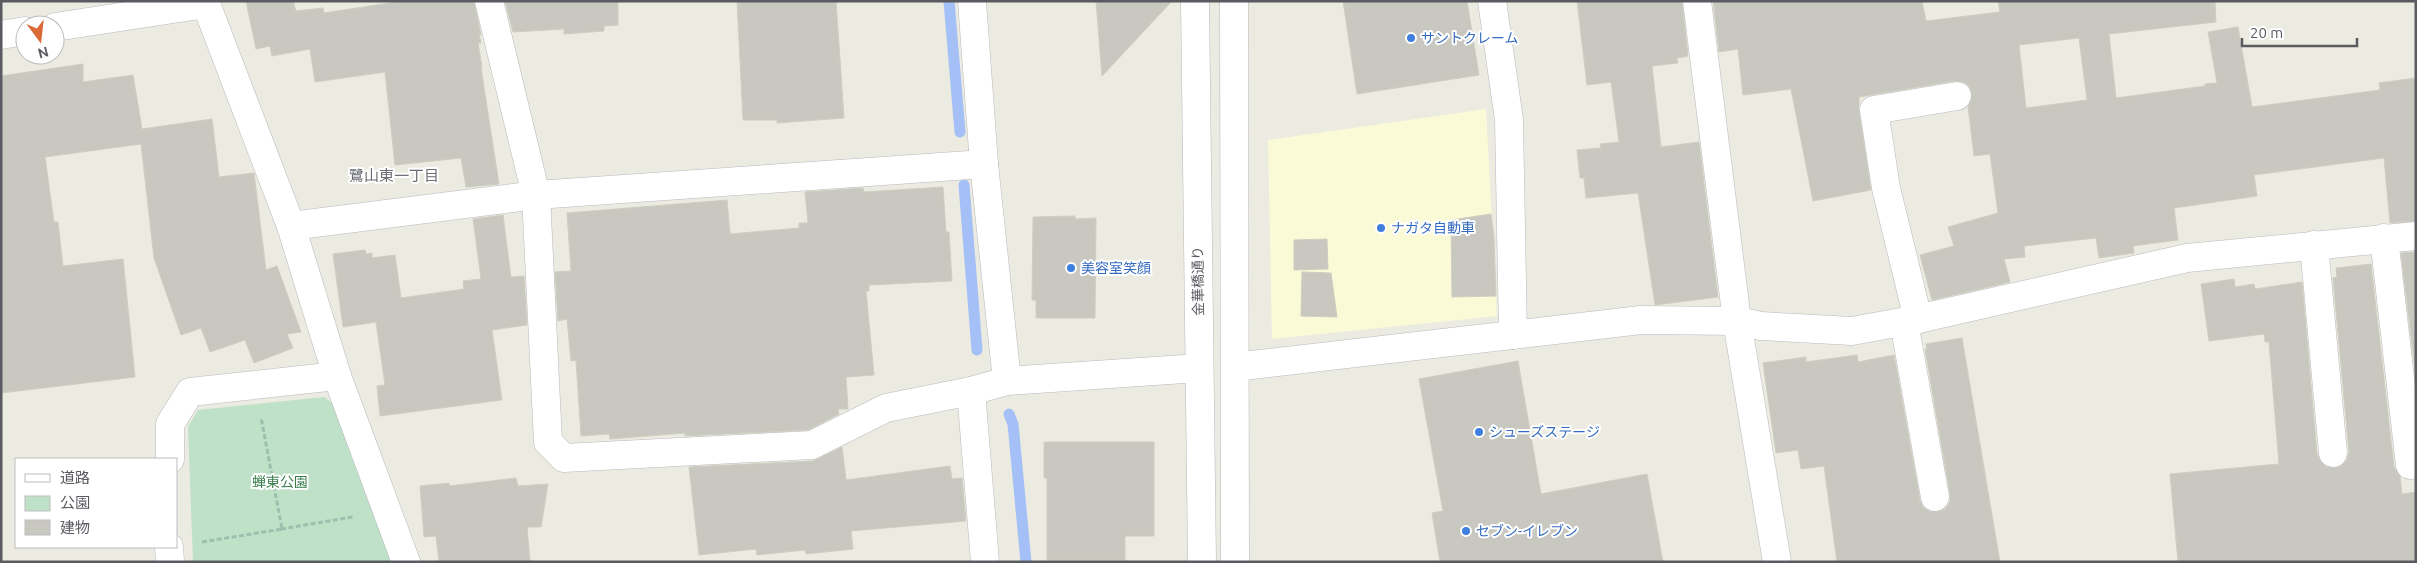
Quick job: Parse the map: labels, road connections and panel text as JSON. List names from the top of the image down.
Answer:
{
  "streets": {
    "street": ["金華橋通り"]
  },
  "districts": ["鷺山東一丁目"],
  "parks": ["蝉東公園"],
  "places": [
    "サントクレーム",
    "ナガタ自動車",
    "美容室笑顔",
    "シューズステージ",
    "セブン-イレブン"
  ],
  "legend": ["道路", "公園", "建物"],
  "scale_bar": "20 m",
  "north": "bottom"
}
